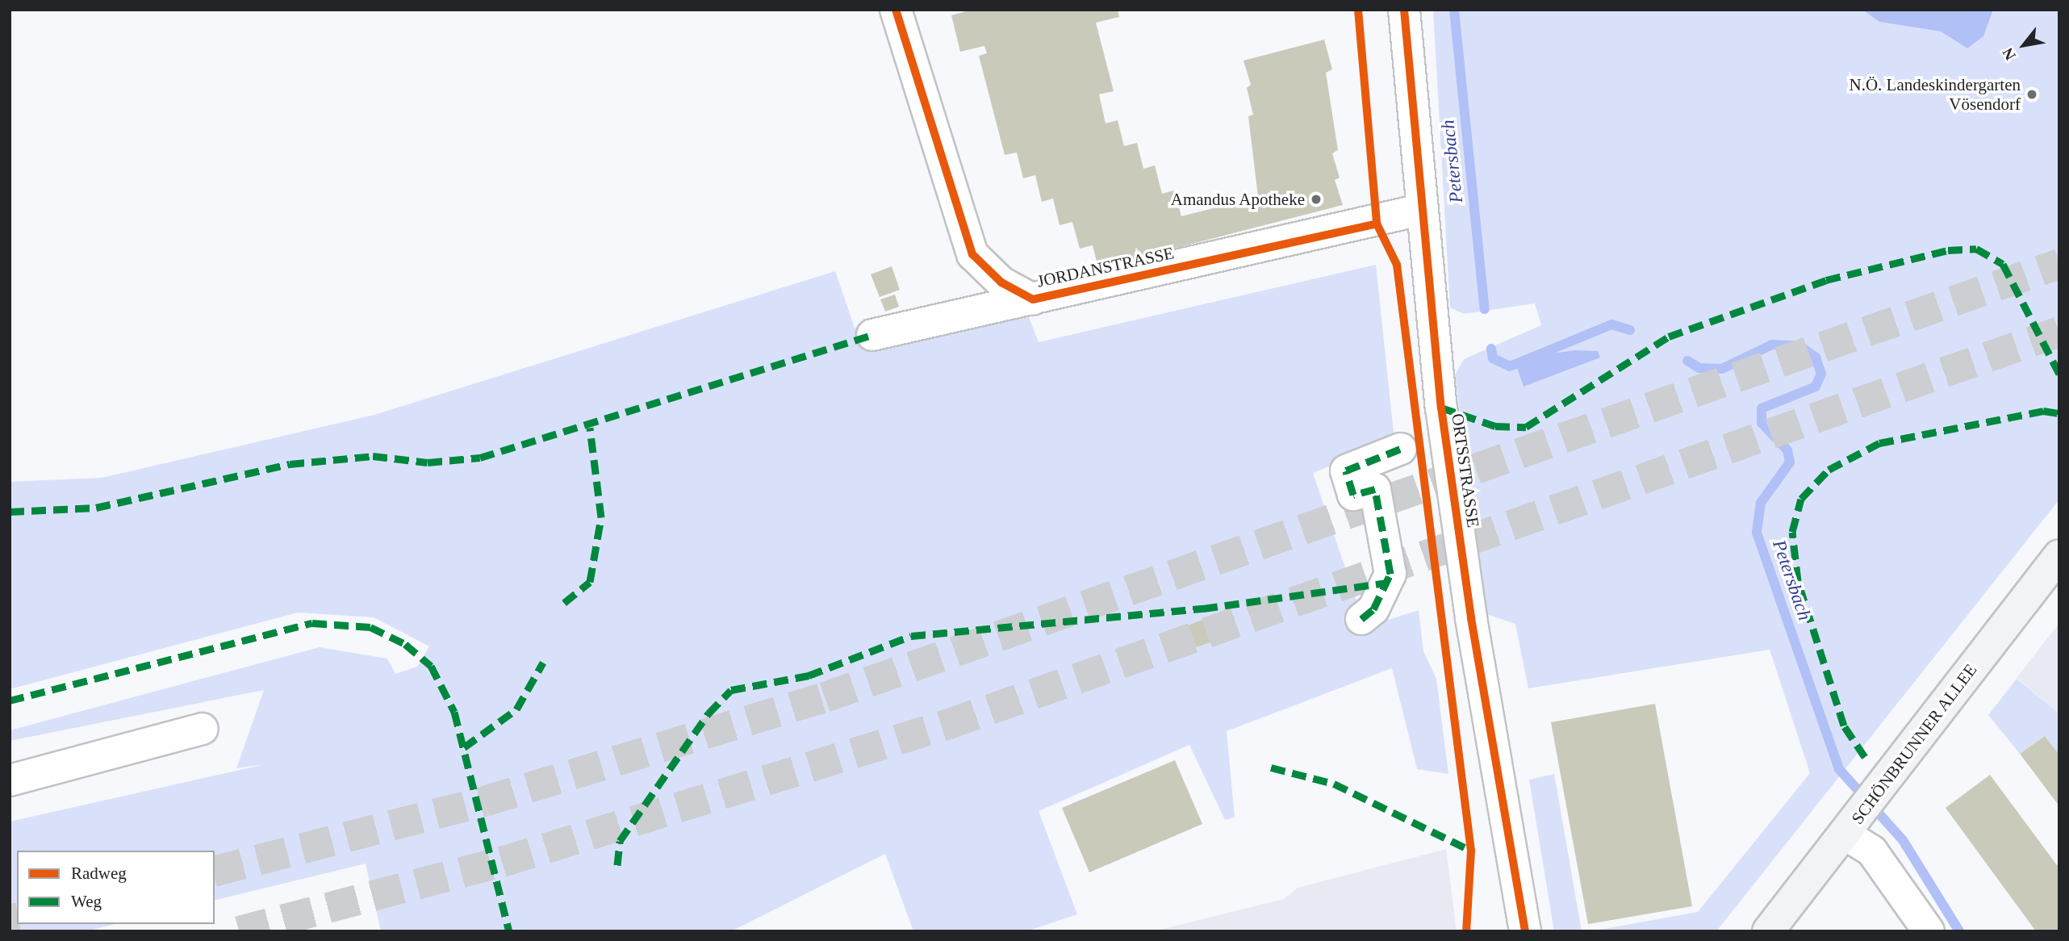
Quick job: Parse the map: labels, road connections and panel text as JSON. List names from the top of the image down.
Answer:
{
  "streets": {
    "main road": ["SCHÖNBRUNNER ALLEE"],
    "street": ["JORDANSTRASSE", "ORTSSTRASSE"]
  },
  "crossings": [
    ["JORDANSTRASSE", "ORTSSTRASSE"]
  ],
  "water": ["Petersbach"],
  "places": ["N.Ö. Landeskindergarten Vösendorf", "Amandus Apotheke"],
  "legend": ["Radweg", "Weg"],
  "north": "bottom left"
}
